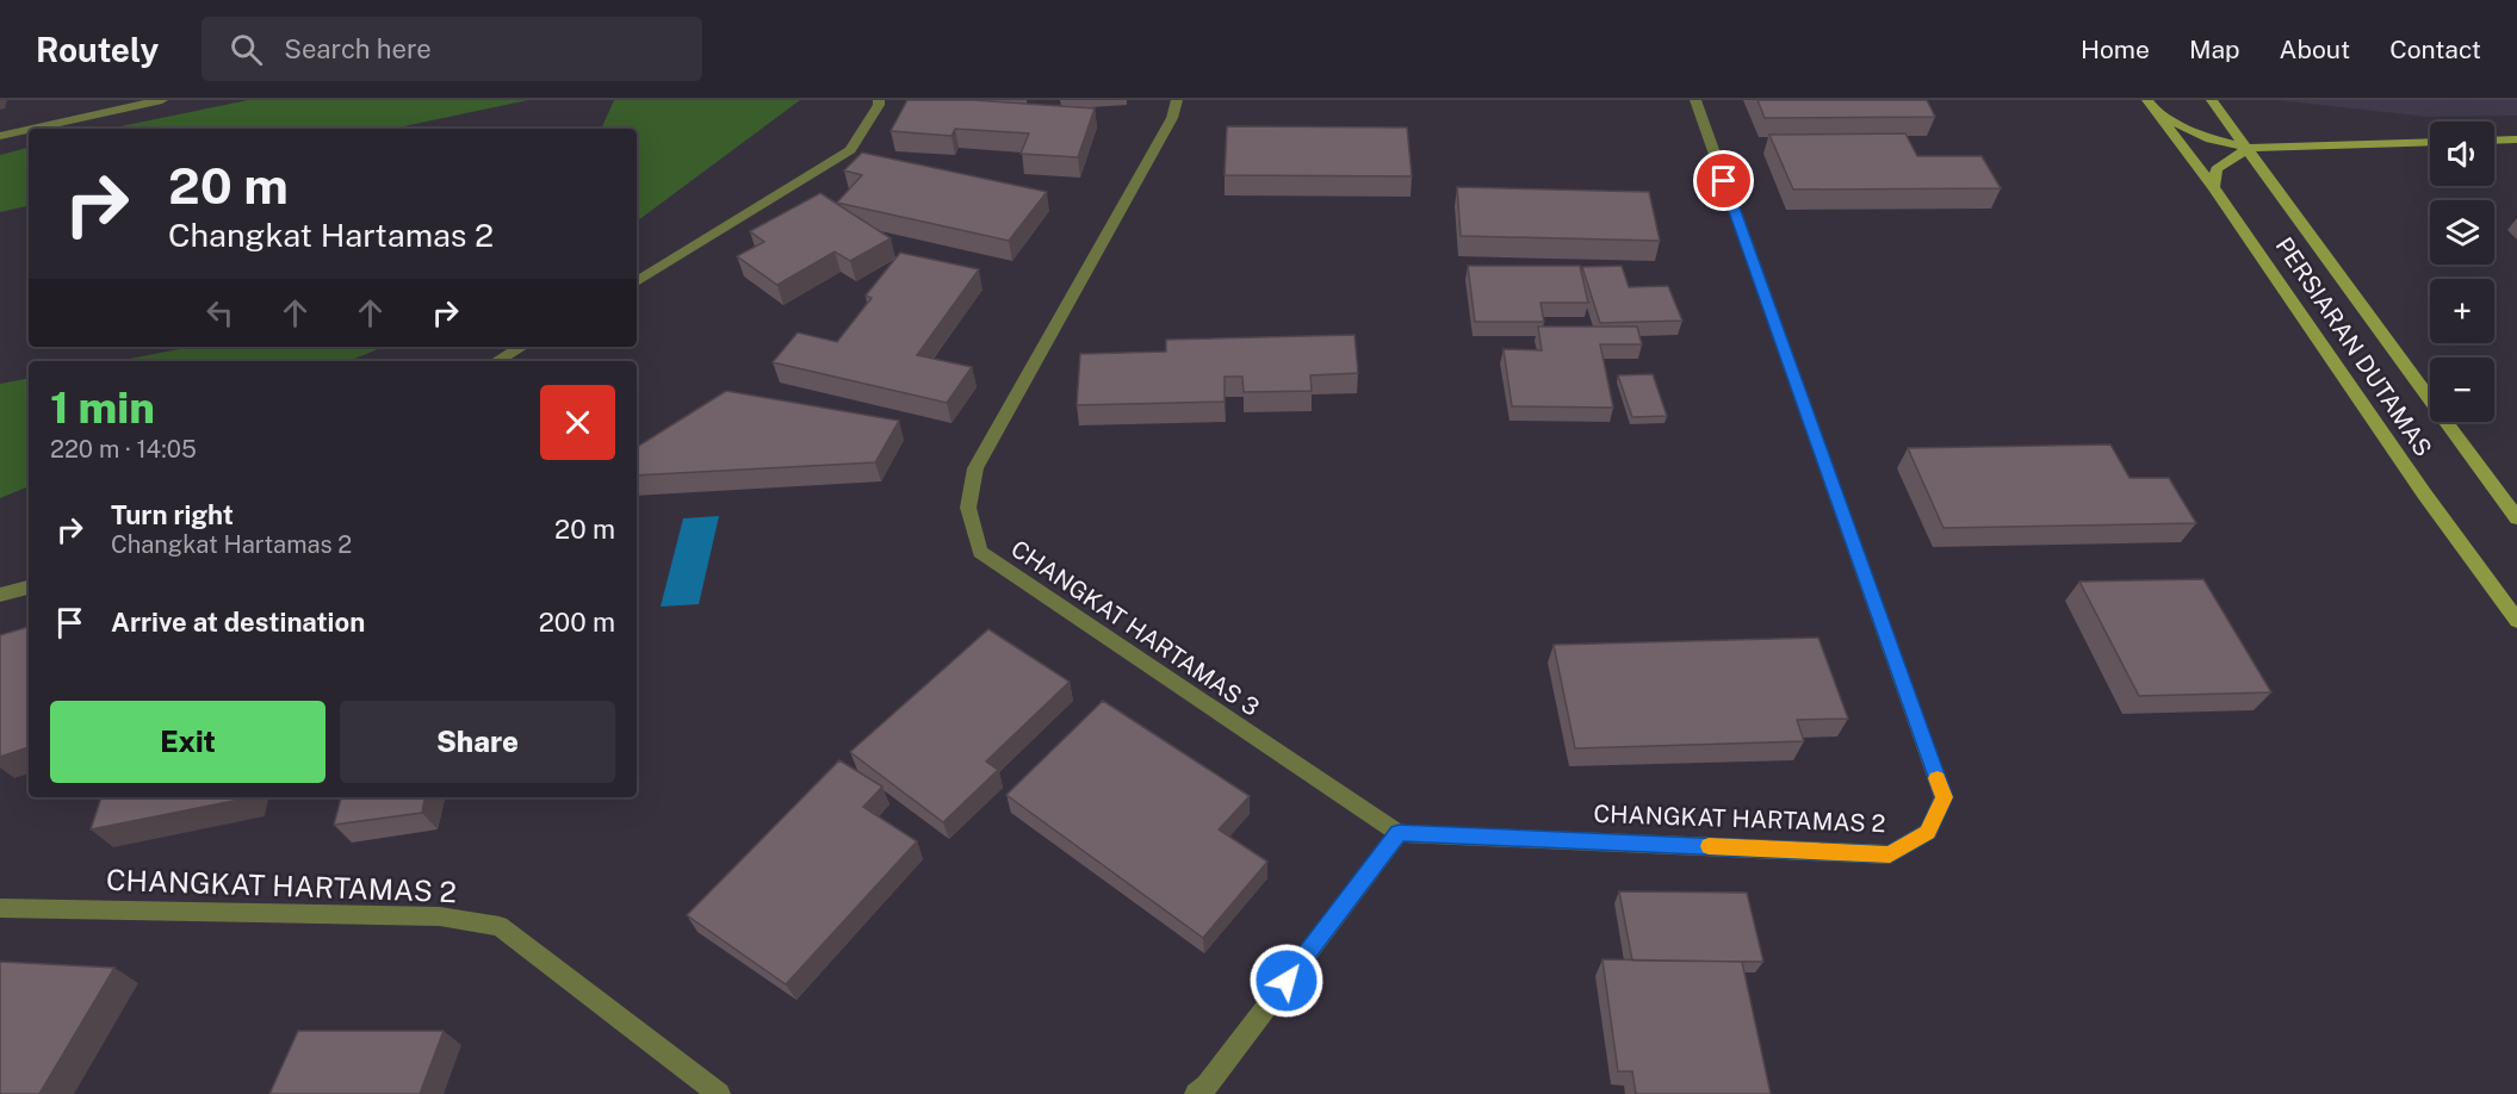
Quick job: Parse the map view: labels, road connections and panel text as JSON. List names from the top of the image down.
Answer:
{
  "streets": {
    "street": ["PERSIARAN DUTAMAS", "CHANGKAT HARTAMAS 3", "CHANGKAT HARTAMAS 2"]
  },
  "crossings": [
    ["CHANGKAT HARTAMAS 3", "CHANGKAT HARTAMAS 2"]
  ],
  "page": {
    "header": "Routely",
    "search": "Search here",
    "nav": [
      "Home",
      "Map",
      "About",
      "Contact"
    ],
    "map_buttons": ["+", "−"],
    "turn": ["20 m", "Changkat Hartamas 2"],
    "heading": ["1 min", "220 m · 14:05"],
    "list": [
      {
        "name": "Turn right",
        "note": "Changkat Hartamas 2",
        "value": "20 m"
      },
      {
        "name": "Arrive at destination",
        "value": "200 m"
      }
    ],
    "buttons": ["Exit", "Share"]
  }
}
